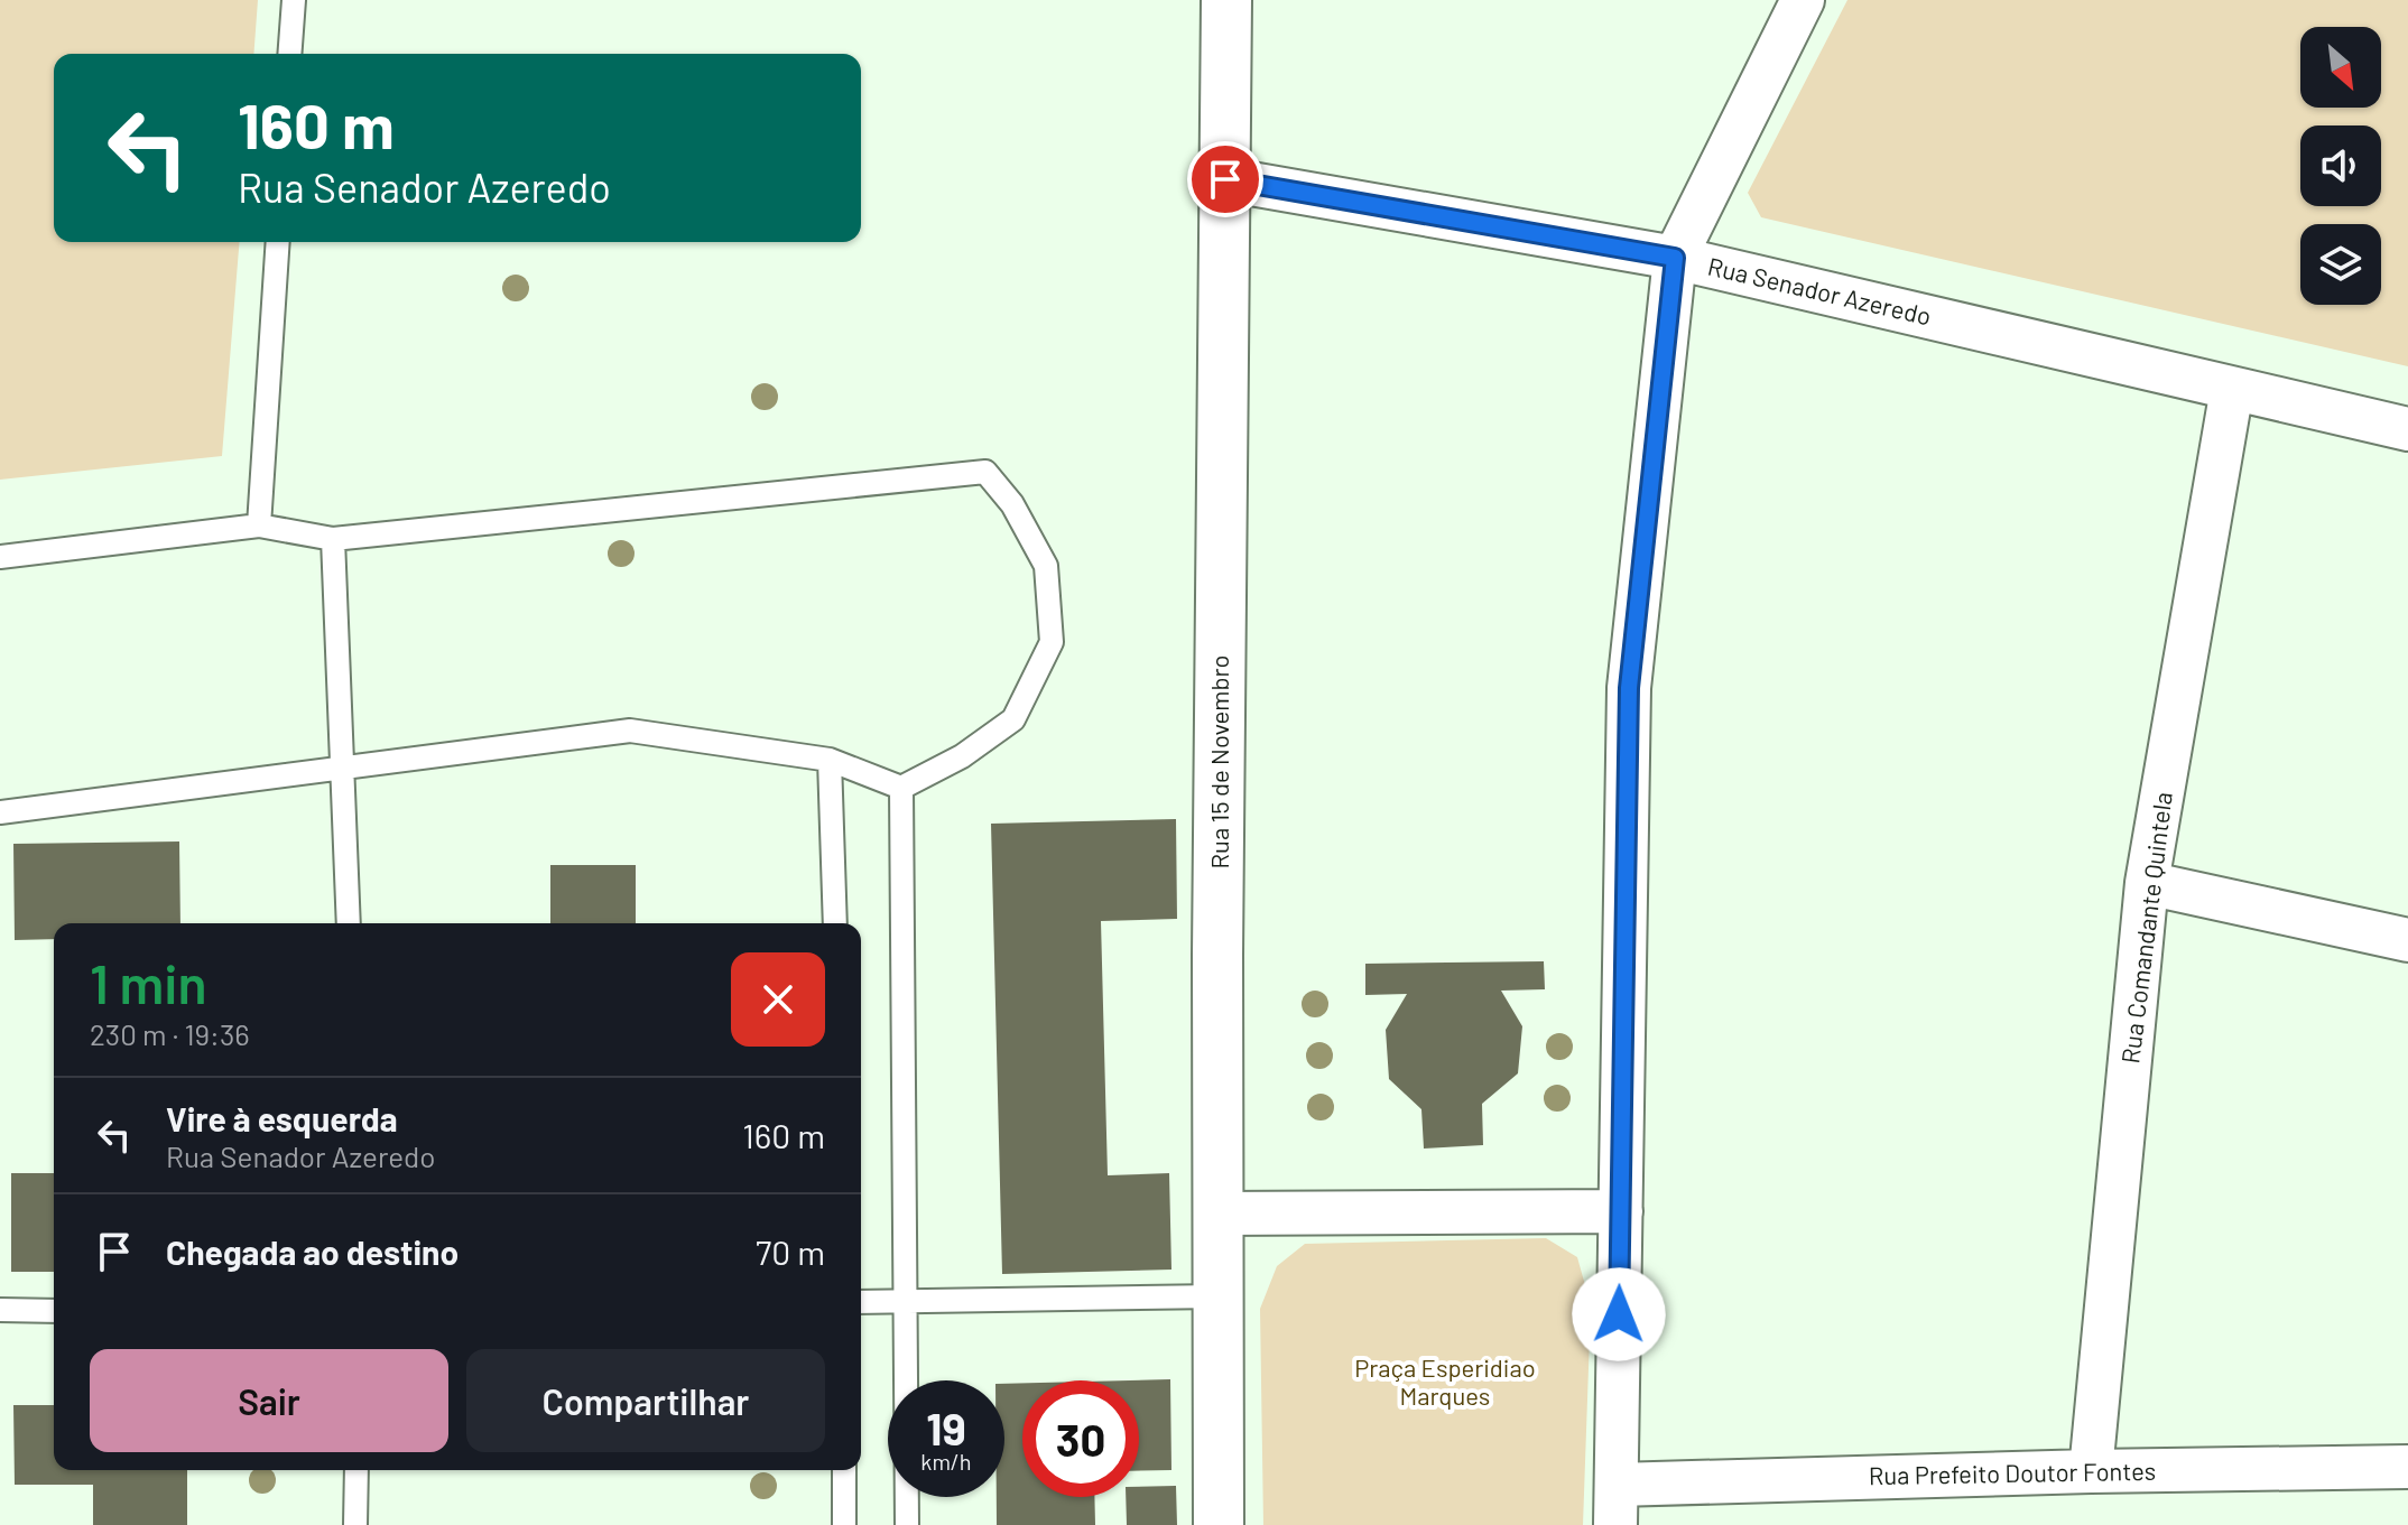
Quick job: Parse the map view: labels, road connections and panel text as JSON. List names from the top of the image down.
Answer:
{
  "streets": {
    "street": [
      "Rua Senador Azeredo",
      "Rua 15 de Novembro",
      "Rua Comandante Quintela",
      "Rua Prefeito Doutor Fontes"
    ]
  },
  "crossings": [
    ["Rua Senador Azeredo", "Rua 15 de Novembro"],
    ["Rua Senador Azeredo", "Rua Comandante Quintela"],
    ["Rua Comandante Quintela", "Rua Prefeito Doutor Fontes"]
  ],
  "parks": ["Praça Esperidiao Marques"],
  "north": "bottom right",
  "page": {
    "turn": ["160 m", "Rua Senador Azeredo"],
    "heading": ["1 min", "230 m · 19:36"],
    "list": [
      {
        "name": "Vire à esquerda",
        "note": "Rua Senador Azeredo",
        "value": "160 m"
      },
      {
        "name": "Chegada ao destino",
        "value": "70 m"
      }
    ],
    "buttons": ["Sair", "Compartilhar"],
    "speed": "19 km/h",
    "limit": "30"
  }
}
